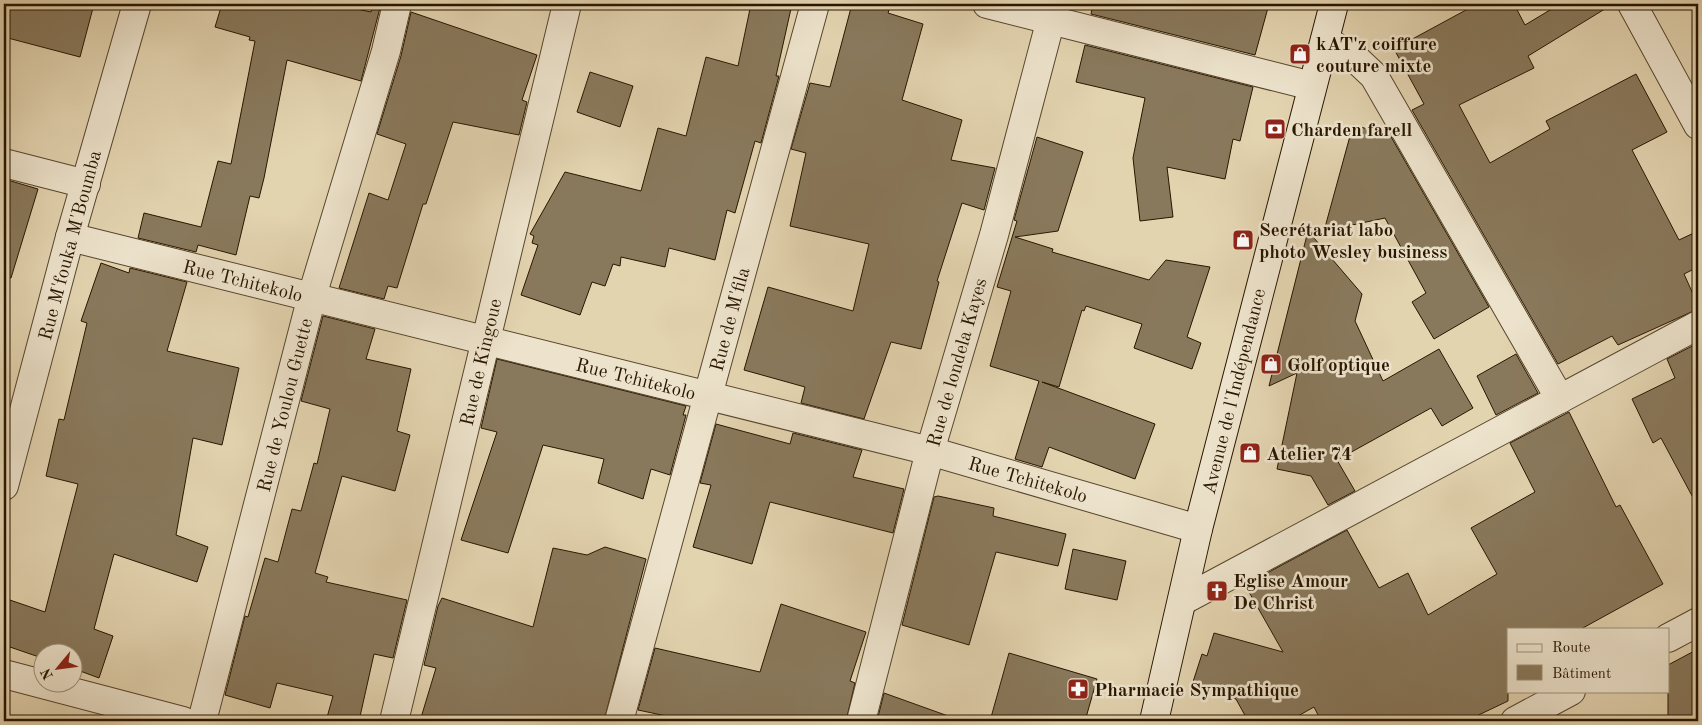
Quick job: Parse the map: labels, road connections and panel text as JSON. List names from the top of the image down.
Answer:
{
  "streets": {
    "street": [
      "Rue M'fouka M'Boumba",
      "Rue Tchitekolo",
      "Rue de M'fila",
      "Rue de Kingoue",
      "Rue de londela Kayes",
      "Avenue de l'Indépendance",
      "Rue de Youlou Guette"
    ]
  },
  "crossings": [
    ["Rue M'fouka M'Boumba", "Rue Tchitekolo"],
    ["Rue Tchitekolo", "Rue de M'fila"],
    ["Rue Tchitekolo", "Rue de Kingoue"],
    ["Rue Tchitekolo", "Rue de londela Kayes"],
    ["Rue Tchitekolo", "Avenue de l'Indépendance"],
    ["Rue Tchitekolo", "Rue de Youlou Guette"]
  ],
  "places": {
    "shop": [
      "kAT'z coiffure couture mixte",
      "Secrétariat labo photo Wesley business",
      "Golf optique",
      "Atelier 74"
    ],
    "bank": ["Charden farell"],
    "church": ["Eglise Amour De Christ"],
    "pharmacy": ["Pharmacie Sympathique"]
  },
  "legend": ["Route", "Bâtiment"],
  "north": "bottom left"
}
